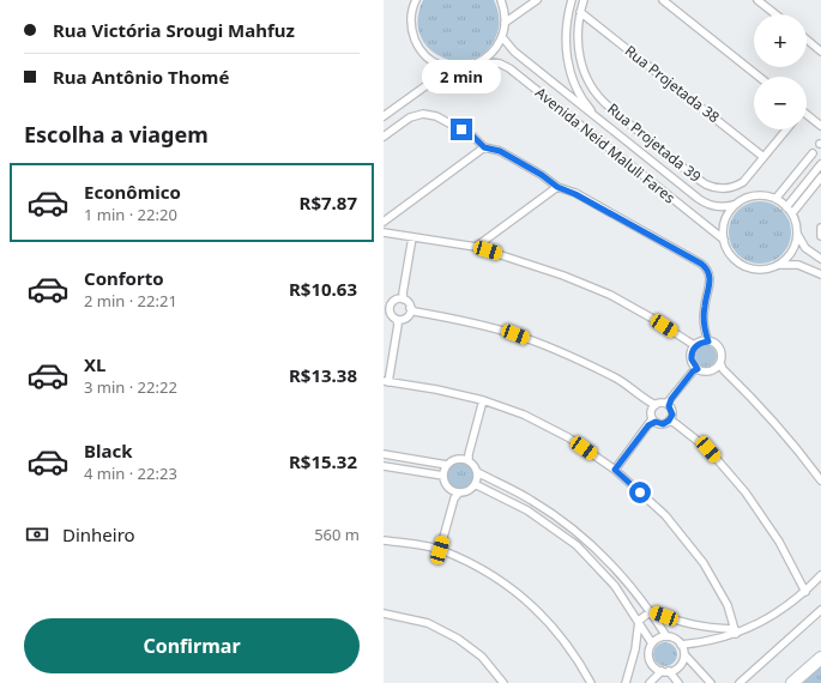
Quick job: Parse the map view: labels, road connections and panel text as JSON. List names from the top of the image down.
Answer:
{
  "streets": {
    "street": ["Rua Projetada 38", "Rua Projetada 39", "Avenida Neid Maluli Fares"]
  },
  "crossings": [
    ["Rua Projetada 38", "Rua Projetada 39"]
  ],
  "page": {
    "banner": ["Rua Victória Srougi Mahfuz", "Rua Antônio Thomé"],
    "map_buttons": ["+", "−"],
    "bubble": "2 min",
    "heading": "Escolha a viagem",
    "list": [
      {
        "name": "Econômico",
        "note": "1 min · 22:20",
        "value": "R$7.87"
      },
      {
        "name": "Conforto",
        "note": "2 min · 22:21",
        "value": "R$10.63"
      },
      {
        "name": "XL",
        "note": "3 min · 22:22",
        "value": "R$13.38"
      },
      {
        "name": "Black",
        "note": "4 min · 22:23",
        "value": "R$15.32"
      }
    ],
    "pay": ["Dinheiro", "560 m"],
    "buttons": "Confirmar"
  }
}
